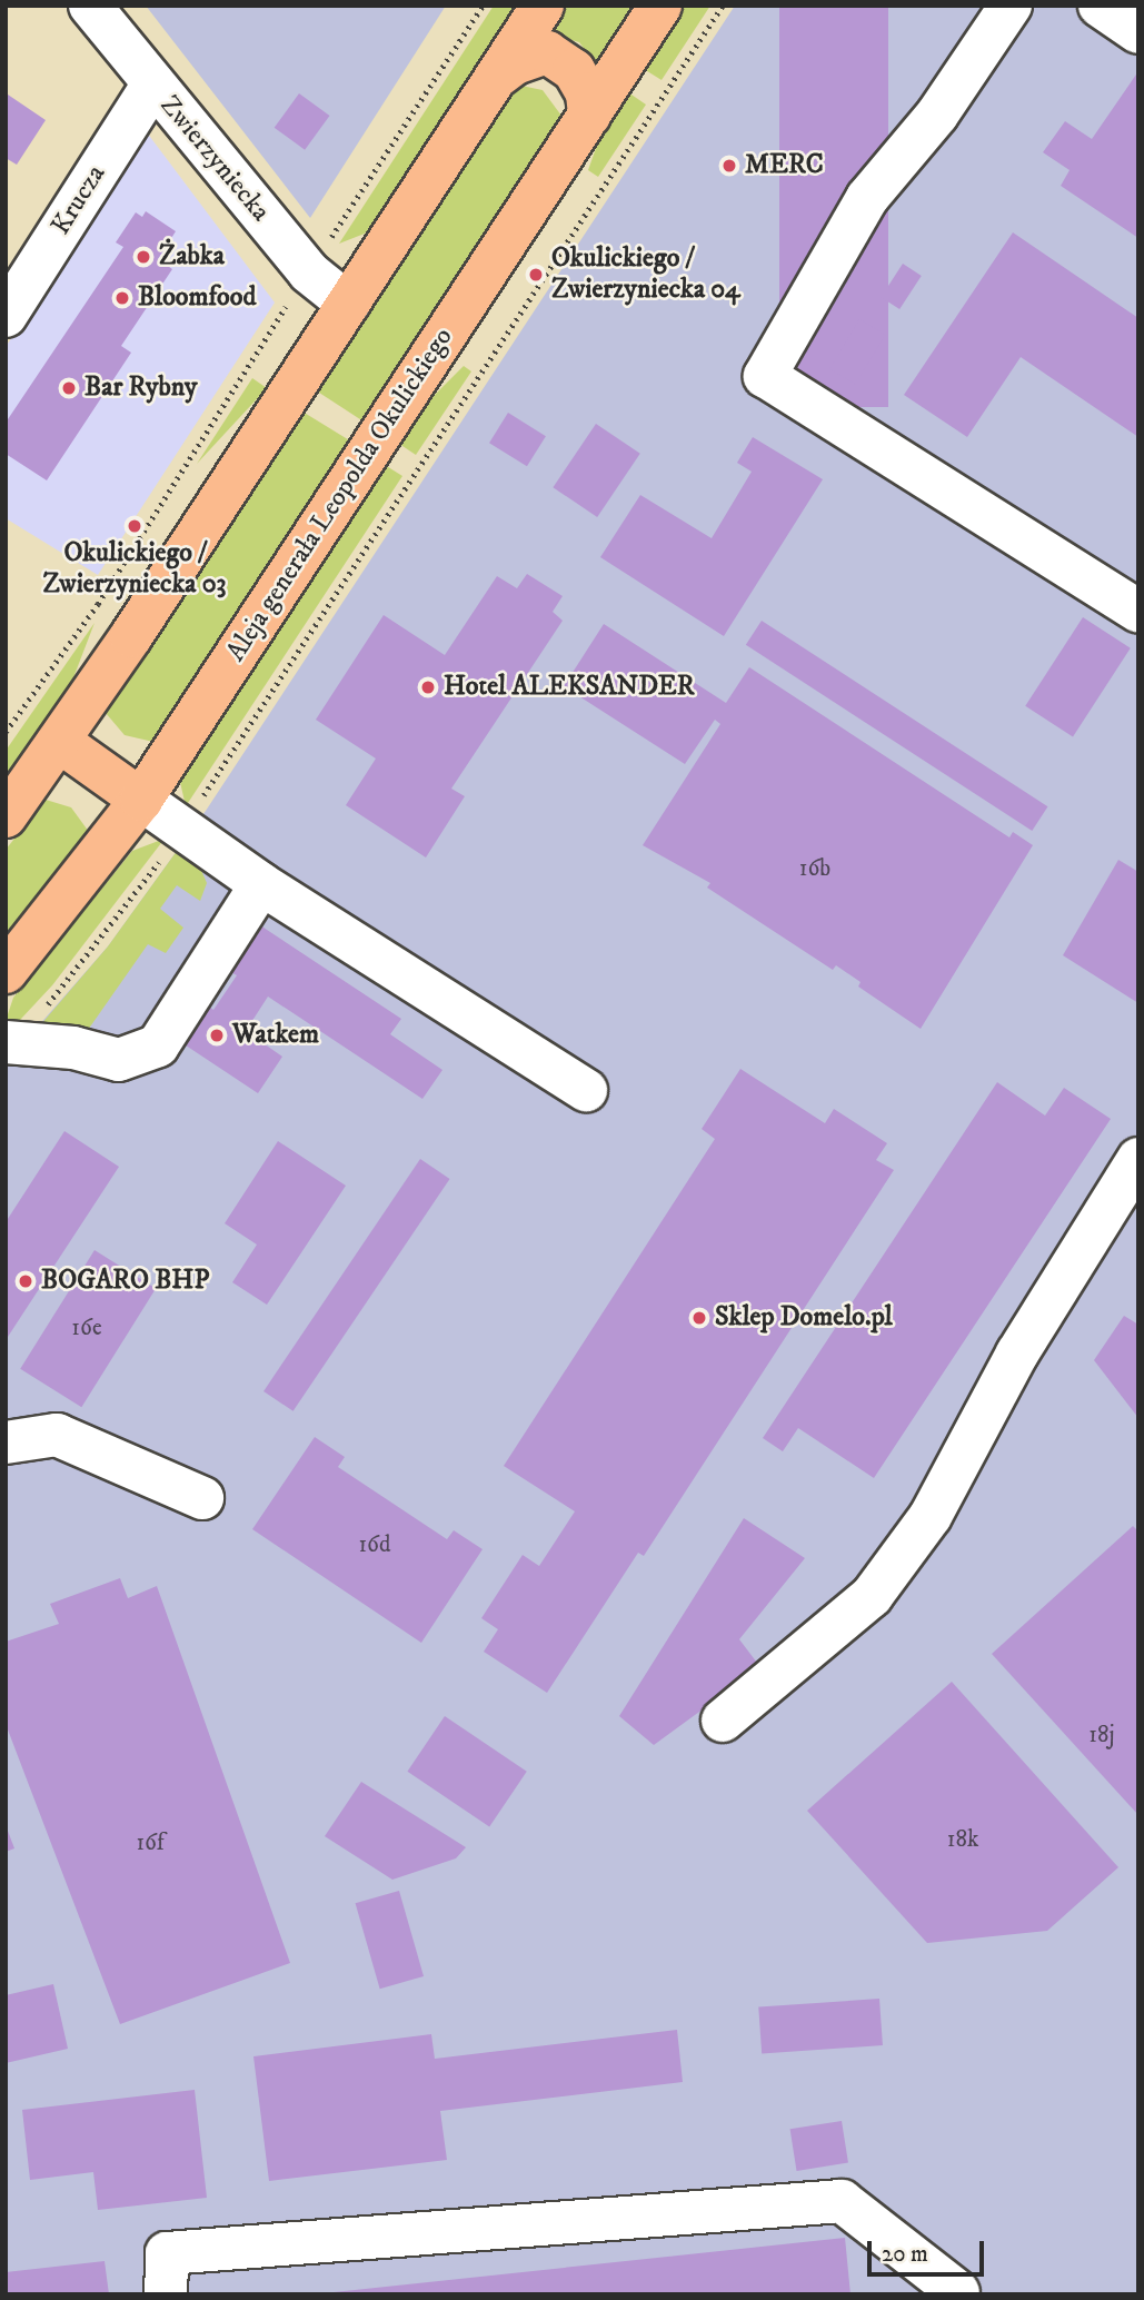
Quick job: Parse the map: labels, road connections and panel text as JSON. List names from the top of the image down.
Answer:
{
  "streets": {
    "main road": ["Aleja generała Leopolda Okulickiego"],
    "street": ["Zwierzyniecka", "Krucza"]
  },
  "crossings": [
    ["Zwierzyniecka", "Krucza"]
  ],
  "places": [
    "MERC",
    "Żabka",
    "Okulickiego / Zwierzyniecka 04",
    "Bloomfood",
    "Bar Rybny",
    "Okulickiego / Zwierzyniecka 03",
    "Hotel ALEKSANDER",
    "Watkem",
    "BOGARO BHP",
    "Sklep Domelo.pl"
  ],
  "house_numbers": [
    "16b",
    "16e",
    "16d",
    "18j",
    "18k",
    "16f"
  ],
  "scale_bar": "20 m"
}
